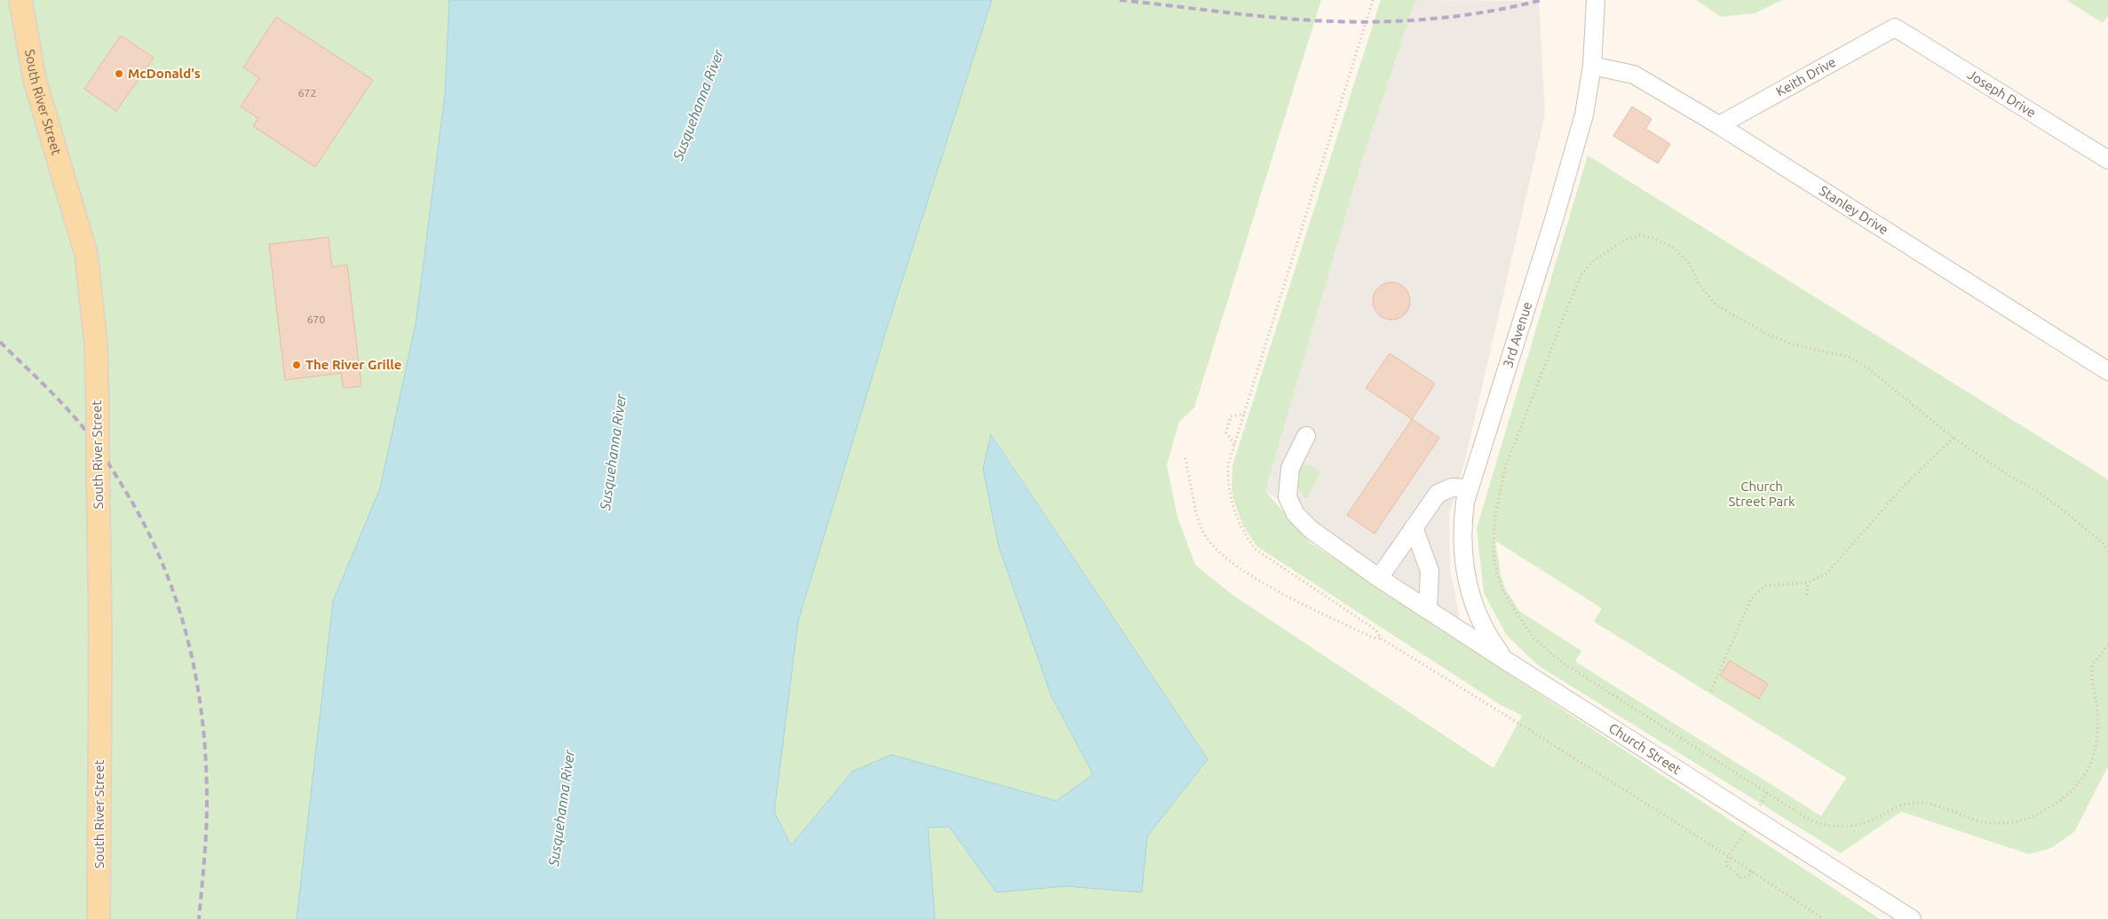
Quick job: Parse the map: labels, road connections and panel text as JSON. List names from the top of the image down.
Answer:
{
  "streets": {
    "main road": ["South River Street"],
    "street": [
      "Keith Drive",
      "Joseph Drive",
      "Stanley Drive",
      "3rd Avenue",
      "Church Street"
    ]
  },
  "crossings": [
    ["Keith Drive", "Joseph Drive"],
    ["Keith Drive", "Stanley Drive"],
    ["Stanley Drive", "3rd Avenue"],
    ["3rd Avenue", "Church Street"]
  ],
  "water": ["Susquehanna River"],
  "parks": ["Church Street Park"],
  "places": ["McDonald's", "The River Grille"],
  "house_numbers": ["672", "670"]
}
